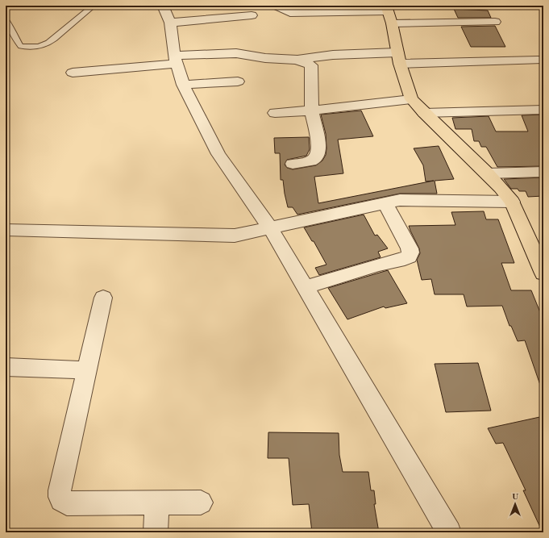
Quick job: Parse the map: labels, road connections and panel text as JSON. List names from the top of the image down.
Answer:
{
  "north": "top"
}
